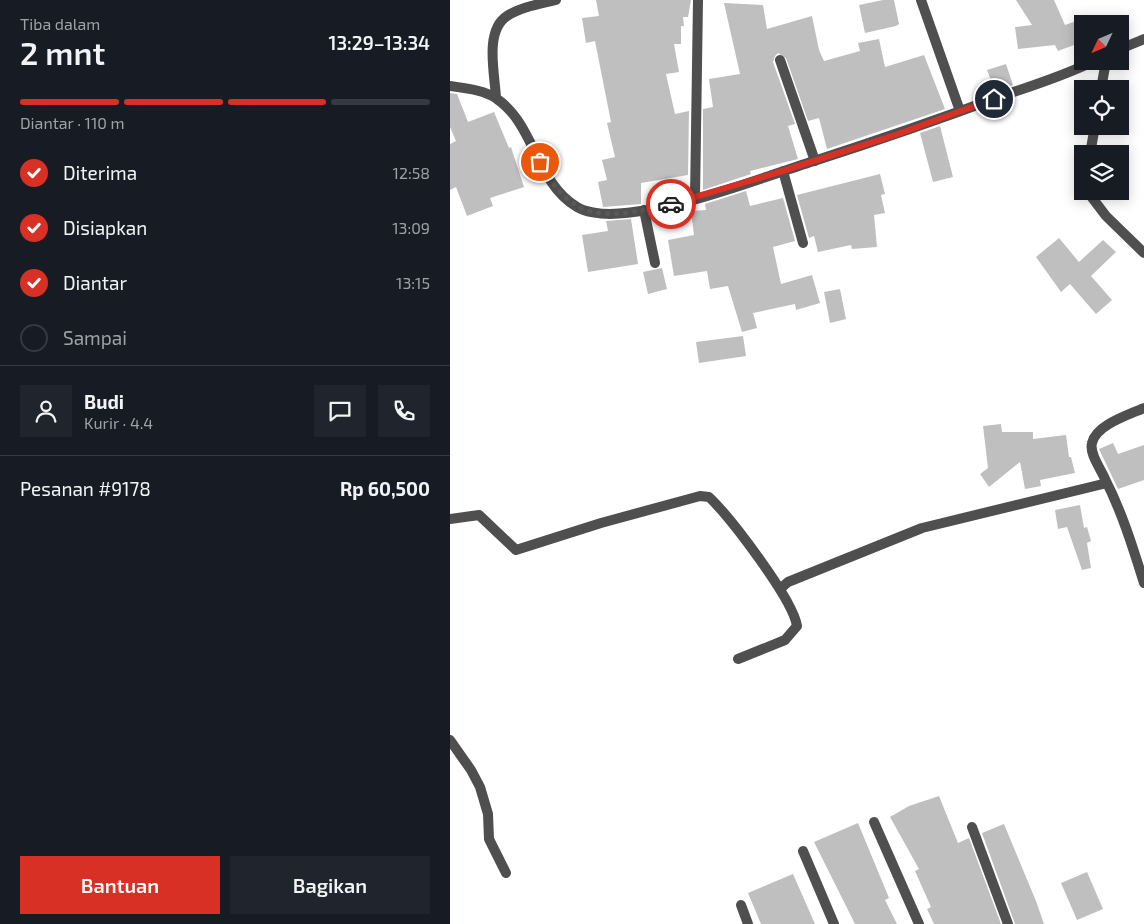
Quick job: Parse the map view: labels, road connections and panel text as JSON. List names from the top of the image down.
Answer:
{
  "north": "bottom left",
  "page": {
    "heading": ["2 mnt", "Tiba dalam", "13:29–13:34"],
    "panel": [
      "Budi",
      "Kurir · 4.4",
      "Pesanan #9178",
      "Rp 60,500"
    ],
    "bar": "Diantar · 110 m",
    "list": [
      ["Diterima", "12:58"],
      ["Disiapkan", "13:09"],
      ["Diantar", "13:15"],
      "Sampai"
    ],
    "buttons": ["Bantuan", "Bagikan"]
  }
}
